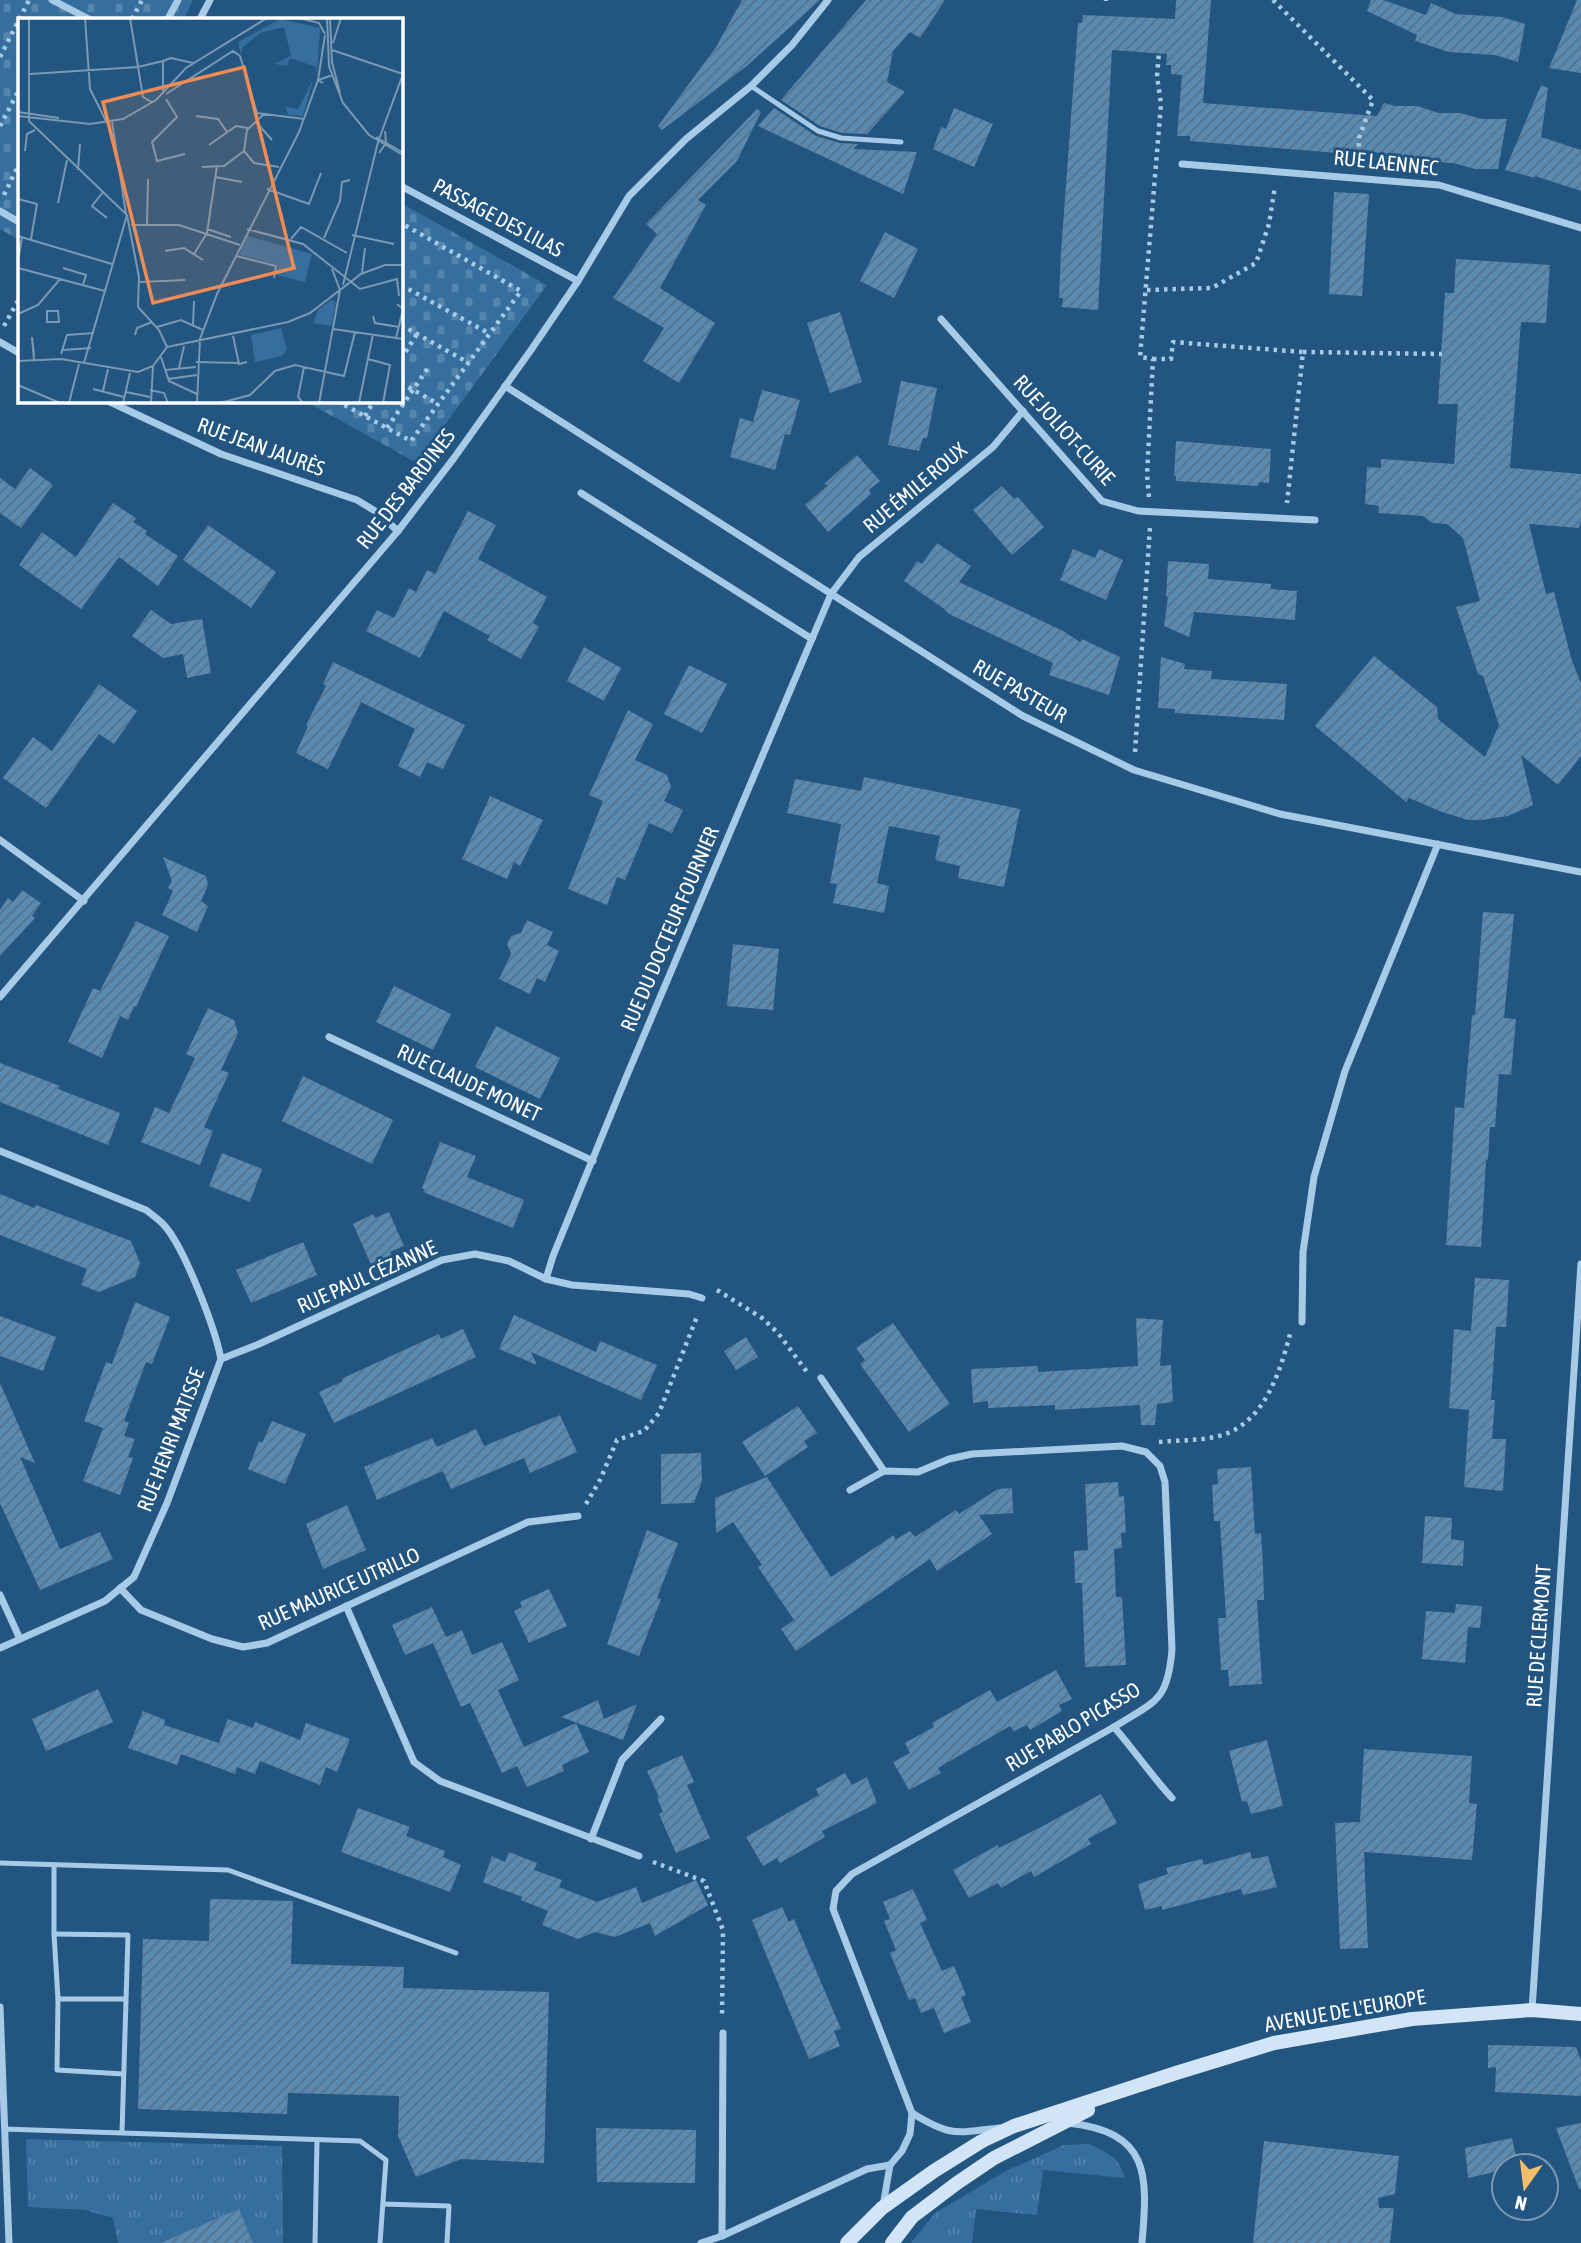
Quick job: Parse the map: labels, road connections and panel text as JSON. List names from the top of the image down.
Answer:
{
  "streets": {
    "main road": ["AVENUE DE L'EUROPE"],
    "street": [
      "RUE LAENNEC",
      "PASSAGE DES LILAS",
      "RUE JOLIOT-CURIE",
      "RUE JEAN JAURÈS",
      "RUE ÉMILE ROUX",
      "RUE DES BARDINES",
      "RUE PASTEUR",
      "RUE DU DOCTEUR FOURNIER",
      "RUE CLAUDE MONET",
      "RUE PAUL CÉZANNE",
      "RUE HENRI MATISSE",
      "RUE MAURICE UTRILLO",
      "RUE DE CLERMONT",
      "RUE PABLO PICASSO"
    ]
  },
  "crossings": [
    ["PASSAGE DES LILAS", "RUE DES BARDINES"],
    ["RUE JOLIOT-CURIE", "RUE ÉMILE ROUX"],
    ["RUE JEAN JAURÈS", "RUE DES BARDINES"],
    ["RUE ÉMILE ROUX", "RUE PASTEUR"],
    ["RUE ÉMILE ROUX", "RUE DU DOCTEUR FOURNIER"],
    ["RUE DES BARDINES", "RUE PASTEUR"],
    ["RUE PASTEUR", "RUE DU DOCTEUR FOURNIER"],
    ["RUE DU DOCTEUR FOURNIER", "RUE CLAUDE MONET"],
    ["RUE DU DOCTEUR FOURNIER", "RUE PAUL CÉZANNE"],
    ["RUE PAUL CÉZANNE", "RUE HENRI MATISSE"],
    ["RUE HENRI MATISSE", "RUE MAURICE UTRILLO"],
    ["RUE DE CLERMONT", "AVENUE DE L'EUROPE"]
  ],
  "north": "bottom"
}
